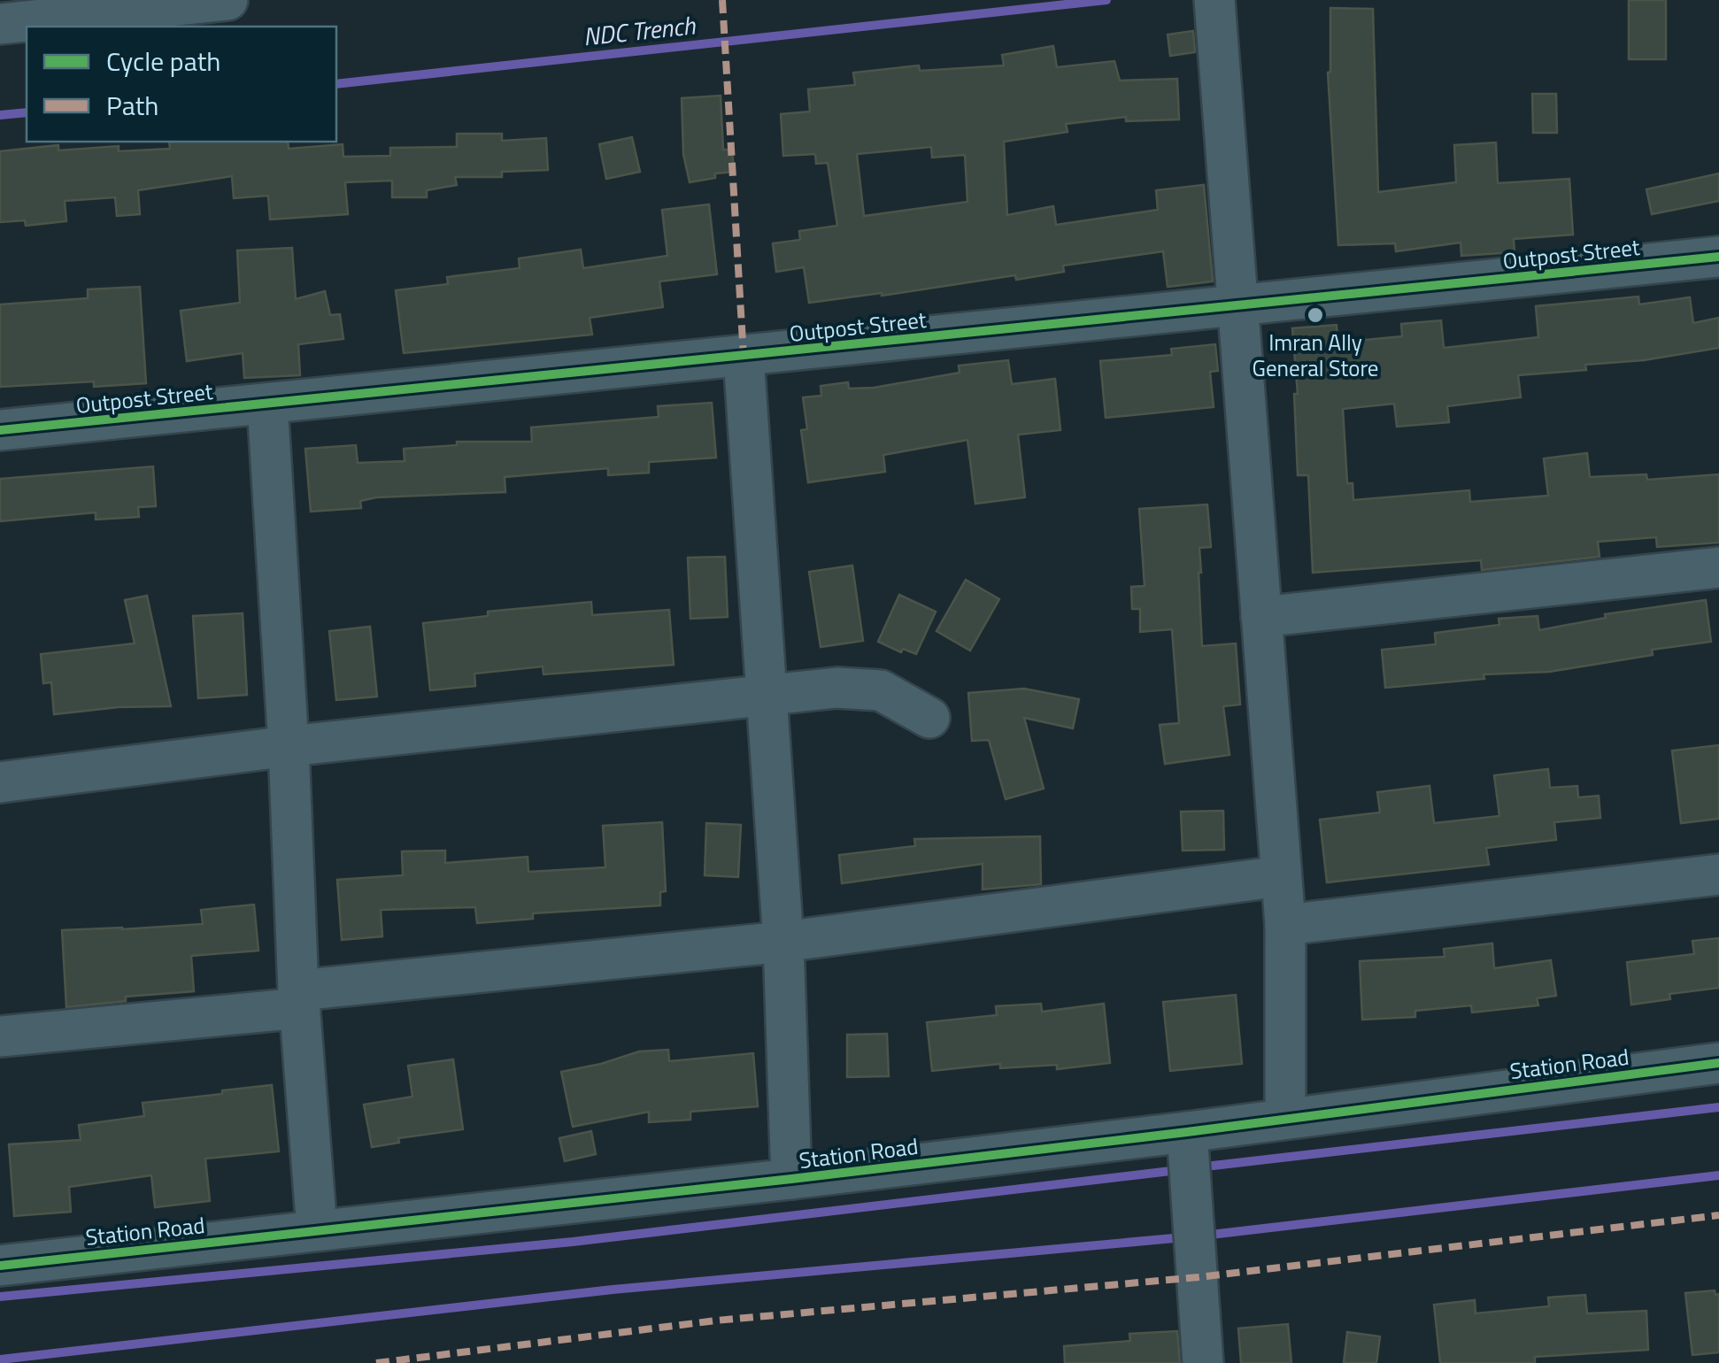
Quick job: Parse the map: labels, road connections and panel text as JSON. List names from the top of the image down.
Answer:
{
  "streets": {
    "street": ["Outpost Street", "Station Road"]
  },
  "water": ["NDC Trench"],
  "places": ["Imran Ally General Store"],
  "legend": ["Cycle path", "Path"]
}
